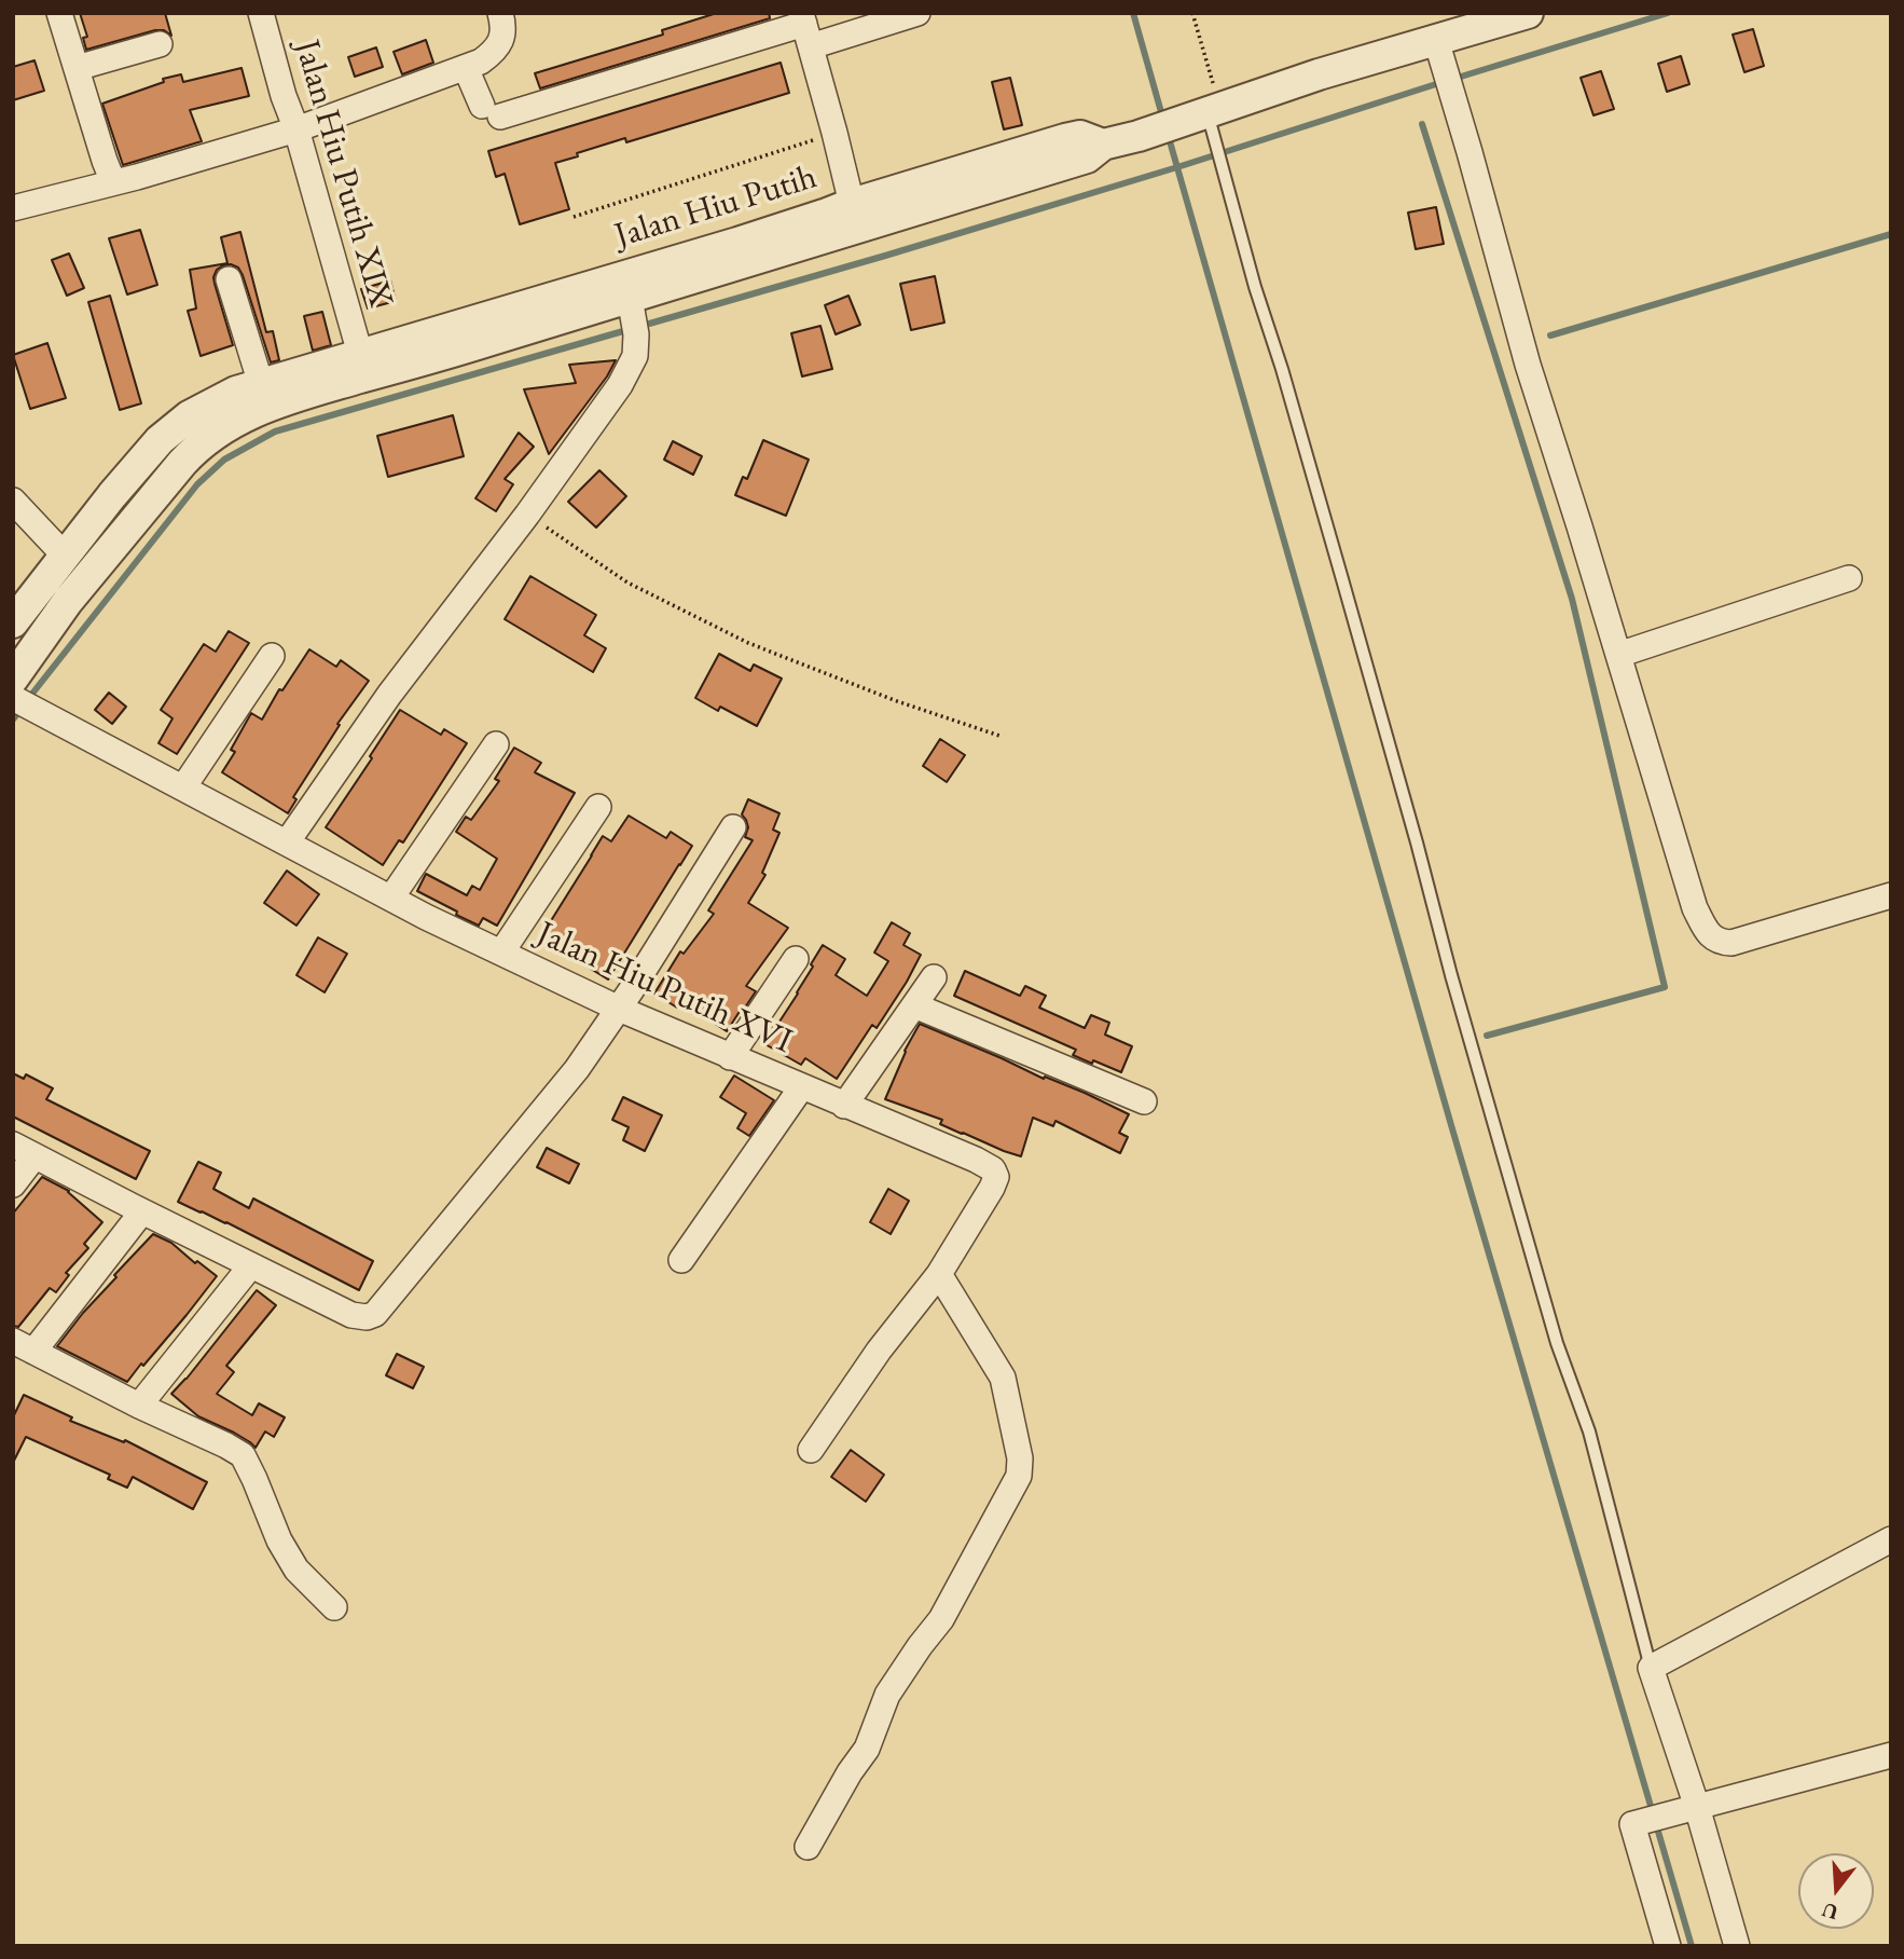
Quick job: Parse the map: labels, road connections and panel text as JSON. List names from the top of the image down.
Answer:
{
  "streets": {
    "street": ["Jalan Hiu Putih XIX", "Jalan Hiu Putih", "Jalan Hiu Putih XVI"]
  },
  "crossings": [
    ["Jalan Hiu Putih XIX", "Jalan Hiu Putih"]
  ],
  "north": "bottom"
}
